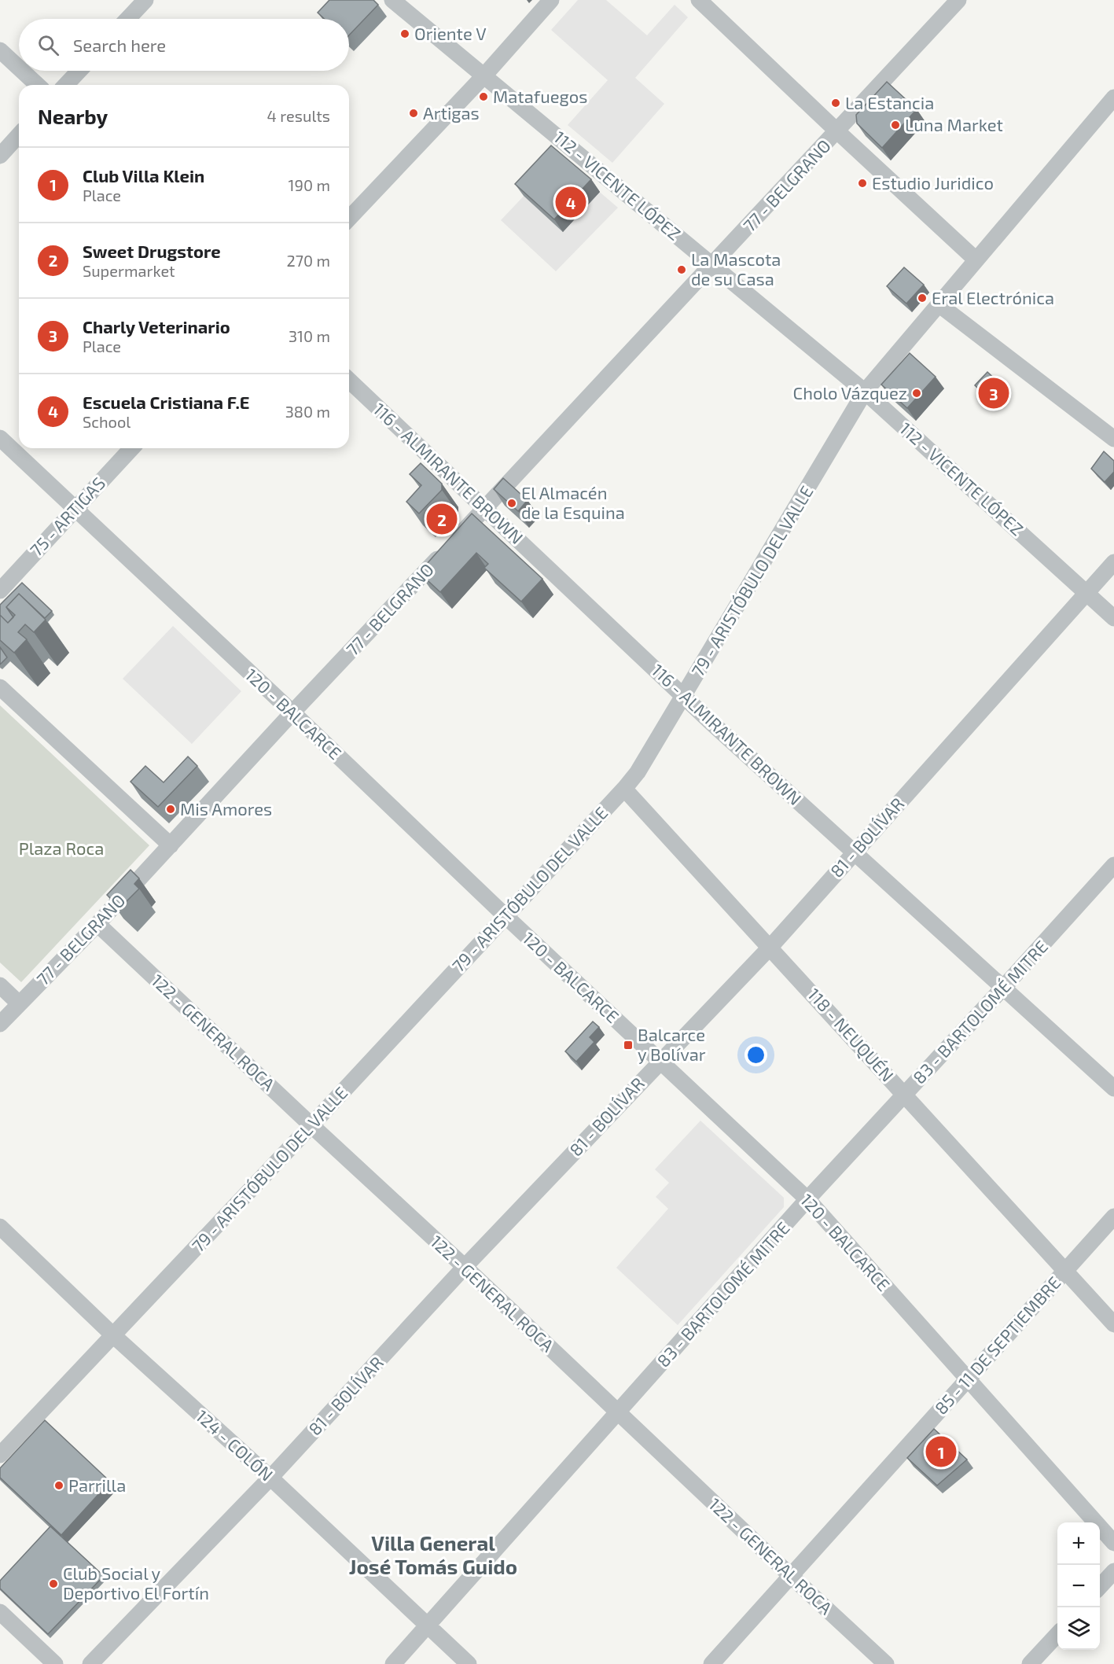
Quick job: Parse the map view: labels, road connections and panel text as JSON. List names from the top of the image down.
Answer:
{
  "streets": {
    "street": [
      "112 - VICENTE LÓPEZ",
      "77 - BELGRANO",
      "116 - ALMIRANTE BROWN",
      "75 - ARTIGAS",
      "79 - ARISTÓBULO DEL VALLE",
      "120 - BALCARCE",
      "81 - BOLÍVAR",
      "83 - BARTOLOMÉ MITRE",
      "122 - GENERAL ROCA",
      "118 - NEUQUÉN",
      "85 - 11 DE SEPTIEMBRE",
      "124 - COLÓN"
    ]
  },
  "crossings": [
    ["112 - VICENTE LÓPEZ", "77 - BELGRANO"],
    ["112 - VICENTE LÓPEZ", "79 - ARISTÓBULO DEL VALLE"],
    ["112 - VICENTE LÓPEZ", "81 - BOLÍVAR"],
    ["77 - BELGRANO", "116 - ALMIRANTE BROWN"],
    ["77 - BELGRANO", "120 - BALCARCE"],
    ["77 - BELGRANO", "122 - GENERAL ROCA"],
    ["116 - ALMIRANTE BROWN", "79 - ARISTÓBULO DEL VALLE"],
    ["116 - ALMIRANTE BROWN", "81 - BOLÍVAR"],
    ["116 - ALMIRANTE BROWN", "83 - BARTOLOMÉ MITRE"],
    ["75 - ARTIGAS", "120 - BALCARCE"],
    ["79 - ARISTÓBULO DEL VALLE", "120 - BALCARCE"],
    ["79 - ARISTÓBULO DEL VALLE", "122 - GENERAL ROCA"],
    ["79 - ARISTÓBULO DEL VALLE", "118 - NEUQUÉN"],
    ["79 - ARISTÓBULO DEL VALLE", "124 - COLÓN"],
    ["120 - BALCARCE", "81 - BOLÍVAR"],
    ["120 - BALCARCE", "83 - BARTOLOMÉ MITRE"],
    ["120 - BALCARCE", "85 - 11 DE SEPTIEMBRE"],
    ["81 - BOLÍVAR", "122 - GENERAL ROCA"],
    ["81 - BOLÍVAR", "118 - NEUQUÉN"],
    ["81 - BOLÍVAR", "124 - COLÓN"],
    ["83 - BARTOLOMÉ MITRE", "122 - GENERAL ROCA"],
    ["83 - BARTOLOMÉ MITRE", "118 - NEUQUÉN"],
    ["83 - BARTOLOMÉ MITRE", "124 - COLÓN"],
    ["122 - GENERAL ROCA", "85 - 11 DE SEPTIEMBRE"],
    ["118 - NEUQUÉN", "85 - 11 DE SEPTIEMBRE"]
  ],
  "districts": ["Villa General José Tomás Guido"],
  "parks": ["Plaza Roca"],
  "places": {
    "other": [
      "Oriente V",
      "Matafuegos",
      "La Estancia",
      "Artigas",
      "Luna Market",
      "Estudio Juridico",
      "La Mascota de su Casa",
      "Eral Electrónica",
      "Cholo Vázquez",
      "El Almacén de la Esquina",
      "Mis Amores",
      "Parrilla",
      "Club Social y Deportivo El Fortín"
    ],
    "transit": ["Balcarce y Bolívar"]
  },
  "page": {
    "search": "Search here",
    "heading": ["Nearby", "4 results"],
    "list": [
      {
        "mark": "1",
        "name": "Club Villa Klein",
        "note": "Place",
        "value": "190 m"
      },
      {
        "mark": "2",
        "name": "Sweet Drugstore",
        "note": "Supermarket",
        "value": "270 m"
      },
      {
        "mark": "3",
        "name": "Charly Veterinario",
        "note": "Place",
        "value": "310 m"
      },
      {
        "mark": "4",
        "name": "Escuela Cristiana F.E",
        "note": "School",
        "value": "380 m"
      }
    ],
    "pins": [
      "4",
      "3",
      "2",
      "1"
    ],
    "map_buttons": ["+", "−"]
  }
}
